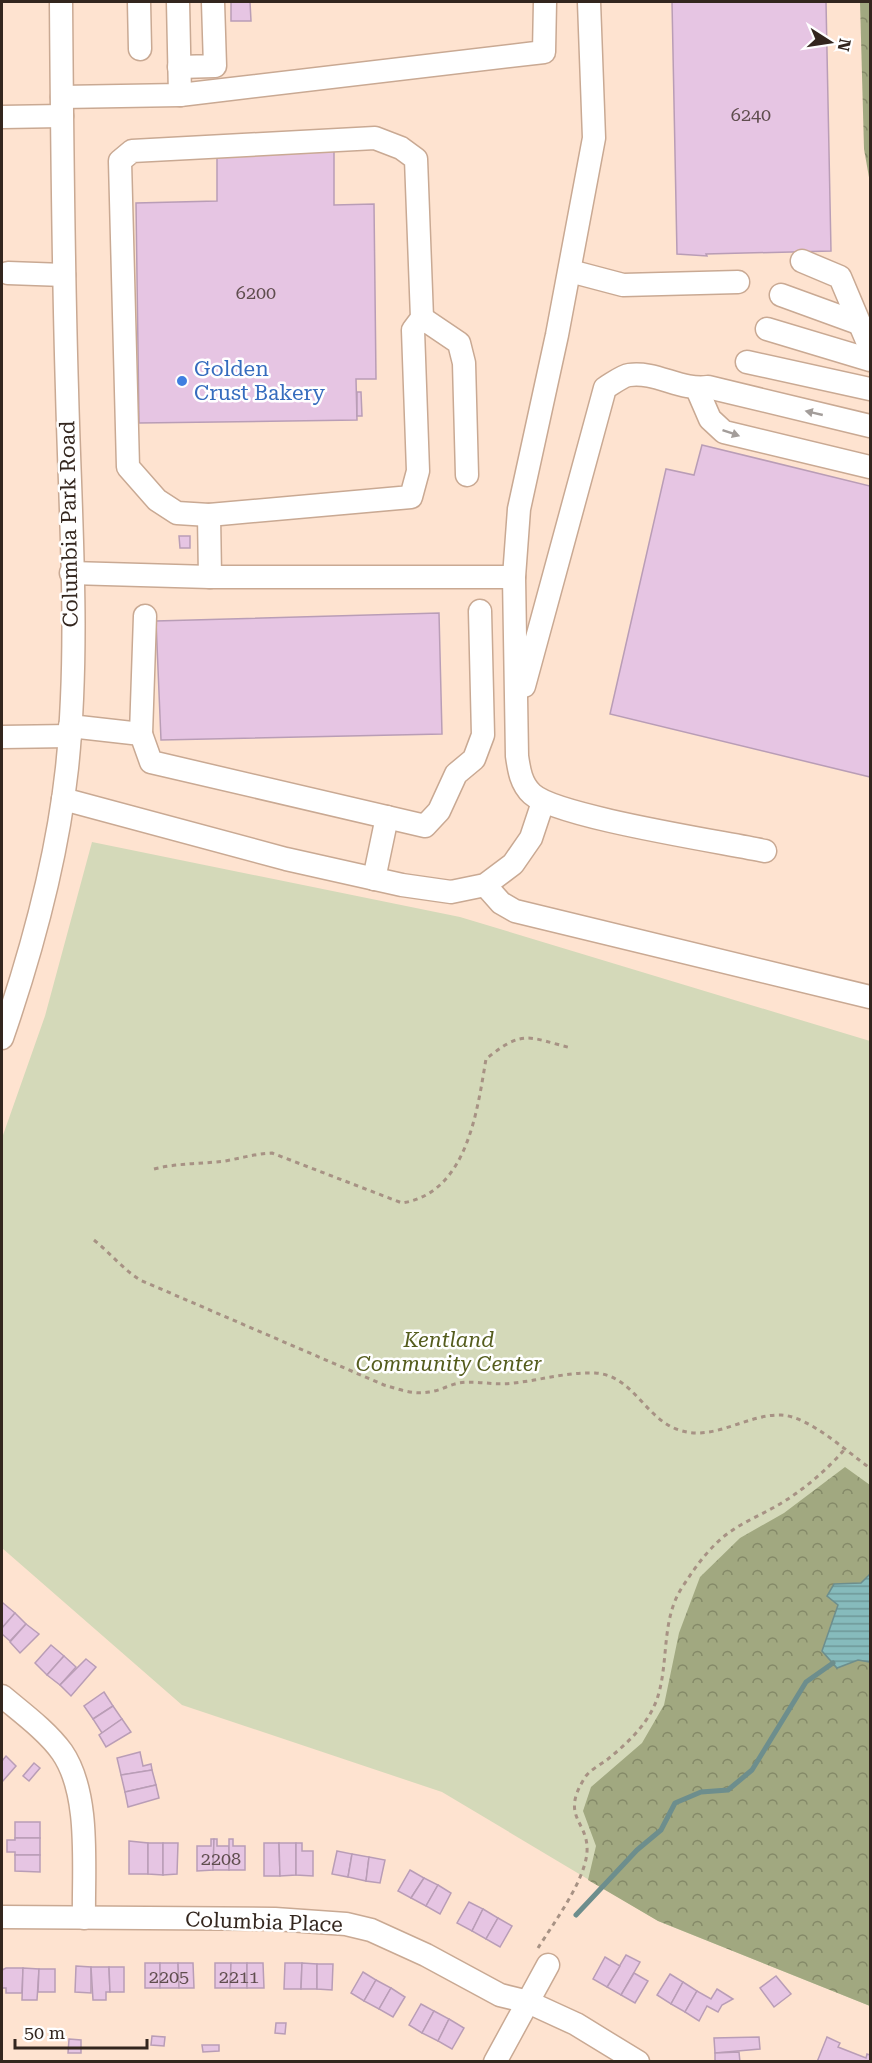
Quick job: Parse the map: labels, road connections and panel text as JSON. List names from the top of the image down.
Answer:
{
  "streets": {
    "street": ["Columbia Park Road", "Columbia Place"]
  },
  "parks": ["Kentland Community Center"],
  "places": ["Golden Crust Bakery"],
  "house_numbers": [
    "6240",
    "6200",
    "2208",
    "2205",
    "2211"
  ],
  "scale_bar": "50 m",
  "north": "right"
}
